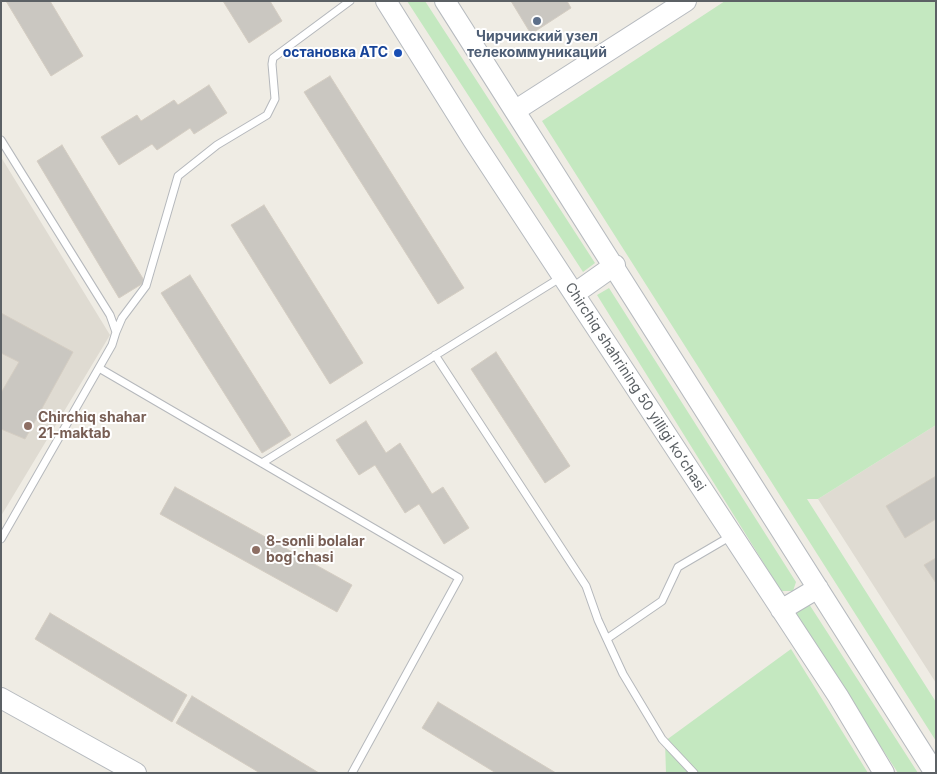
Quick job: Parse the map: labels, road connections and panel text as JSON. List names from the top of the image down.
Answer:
{
  "streets": {
    "main road": ["Chirchiq shahrining 50 yilligi koʻchasi"]
  },
  "places": [
    "Чирчикский узел телекоммуникаций",
    "остановка АТС",
    "Chirchiq shahar 21-maktab",
    "8-sonli bolalar bog'chasi"
  ]
}
